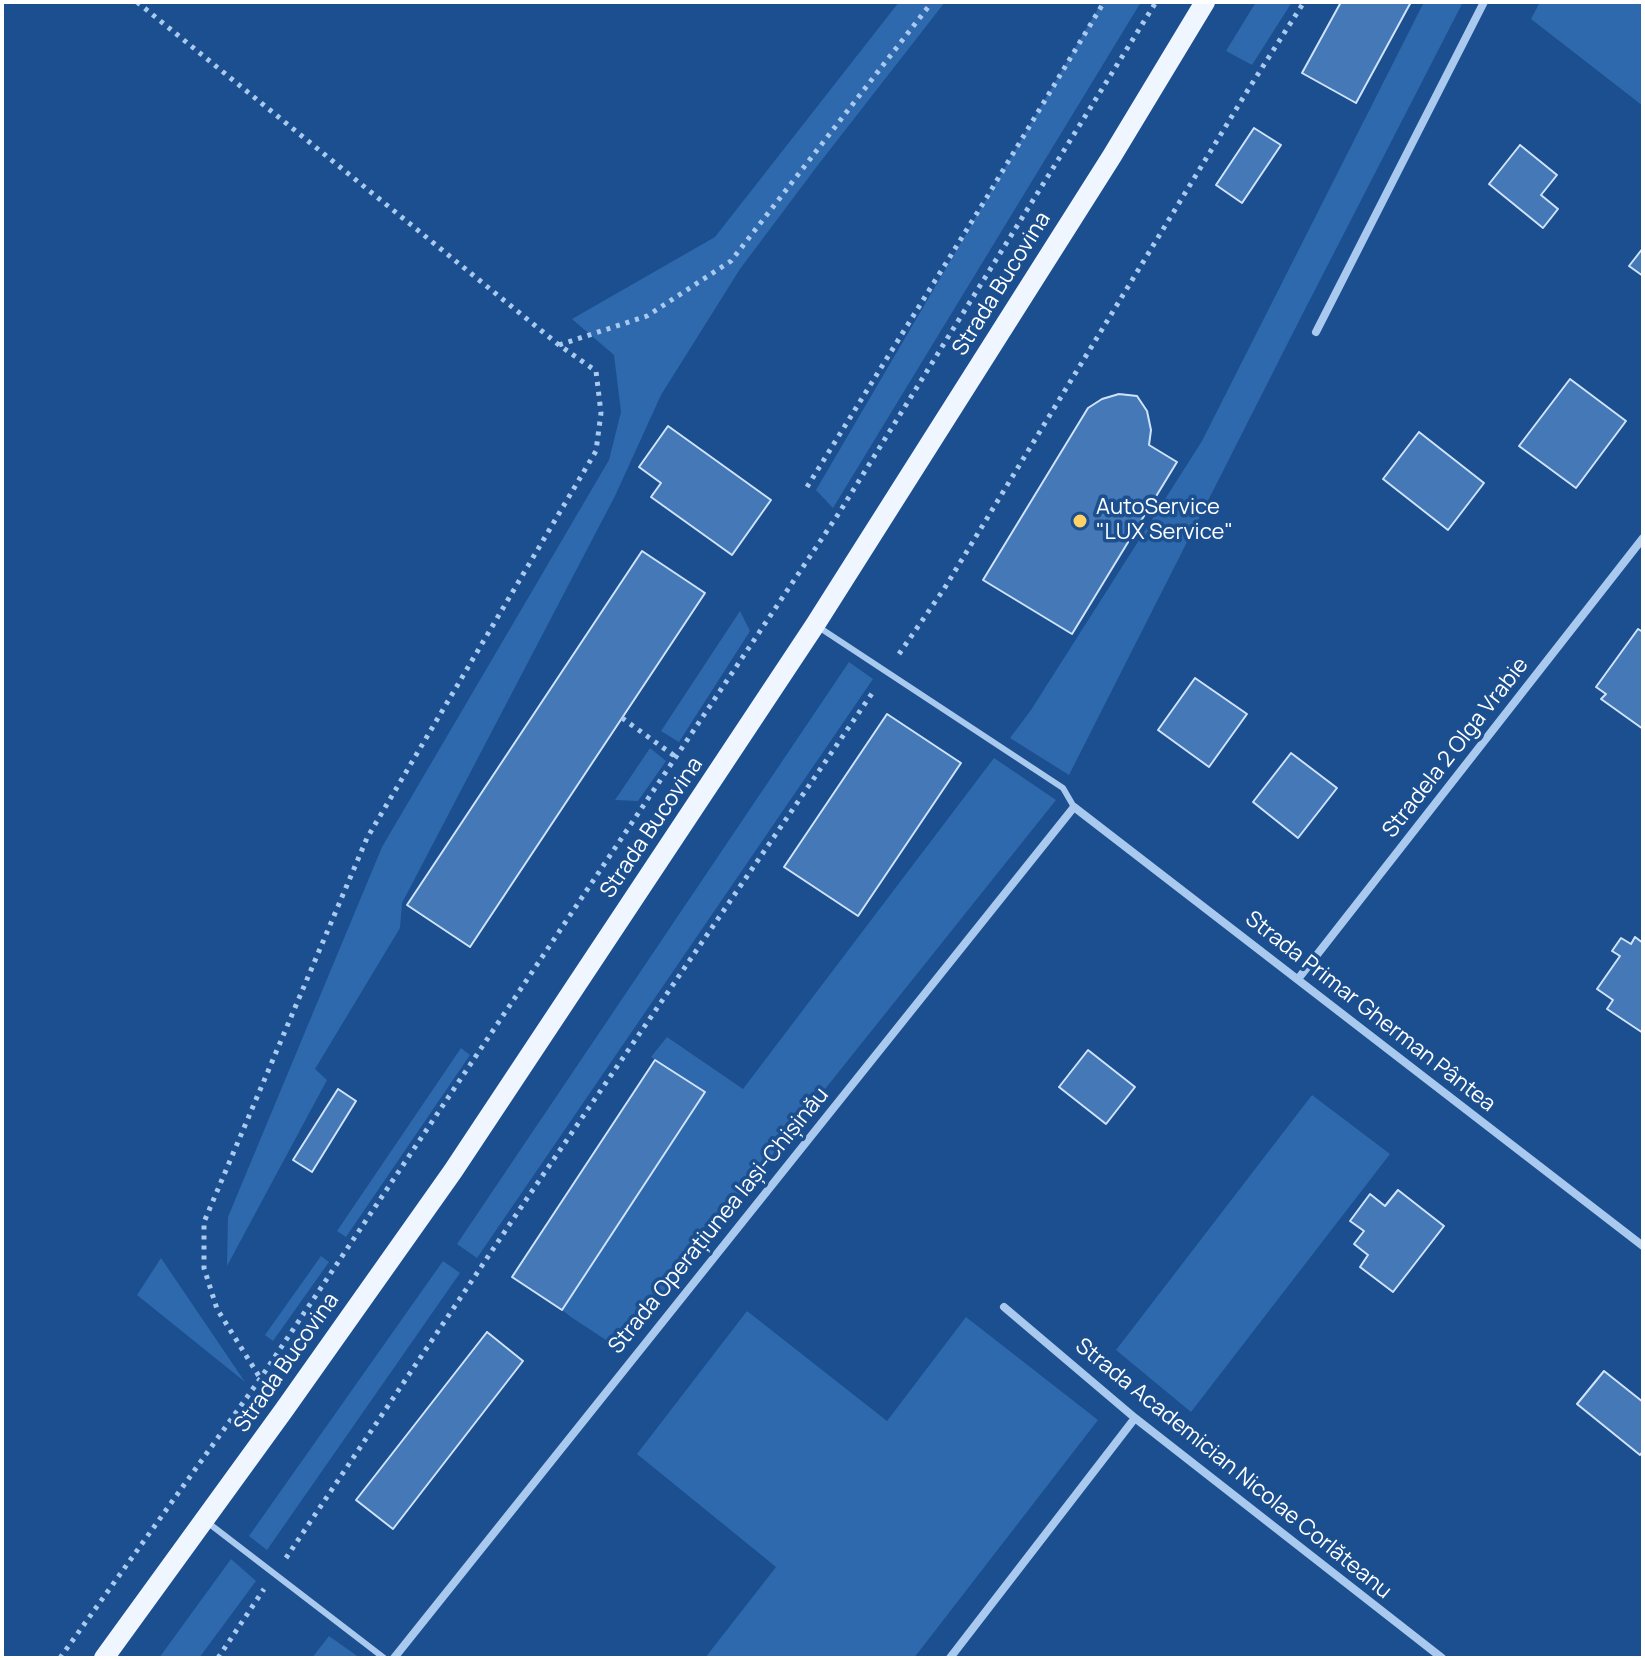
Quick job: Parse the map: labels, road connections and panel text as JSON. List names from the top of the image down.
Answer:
{
  "streets": {
    "main road": ["Strada Bucovina"],
    "street": [
      "Stradela 2 Olga Vrabie",
      "Strada Primar Gherman Pântea",
      "Strada Operațiunea Iași-Chișinău",
      "Strada Academician Nicolae Corlăteanu"
    ]
  },
  "crossings": [
    ["Stradela 2 Olga Vrabie", "Strada Primar Gherman Pântea"],
    ["Strada Primar Gherman Pântea", "Strada Operațiunea Iași-Chișinău"]
  ],
  "places": ["AutoService \"LUX Service\""]
}
